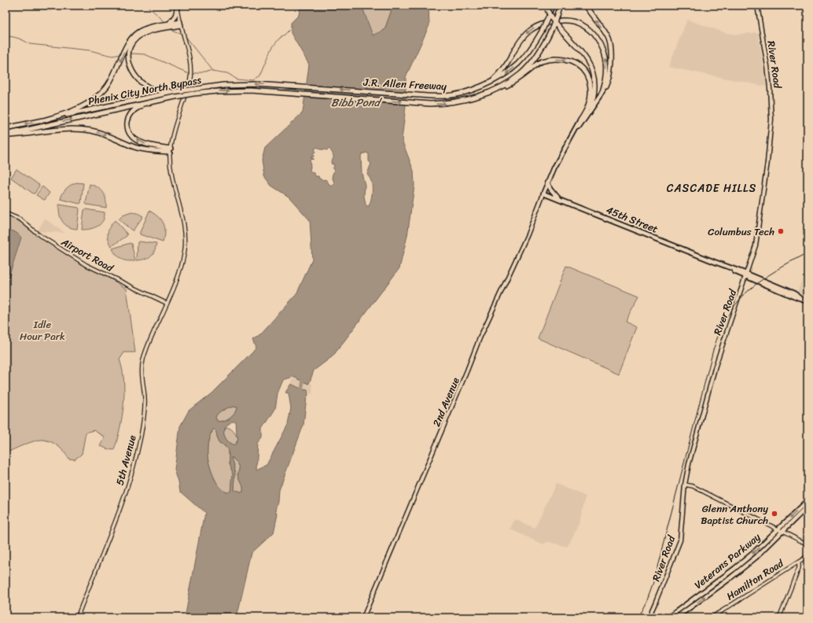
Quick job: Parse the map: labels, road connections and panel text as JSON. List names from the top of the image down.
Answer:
{
  "streets": {
    "highway": ["J.R. Allen Freeway", "Phenix City North Bypass"],
    "main road": [
      "River Road",
      "45th Street",
      "2nd Avenue",
      "Veterans Parkway"
    ],
    "street": ["Airport Road", "5th Avenue", "Hamilton Road"]
  },
  "crossings": [
    ["River Road", "45th Street"],
    ["J.R. Allen Freeway", "Phenix City North Bypass"],
    ["45th Street", "2nd Avenue"],
    ["Airport Road", "5th Avenue"]
  ],
  "districts": ["CASCADE HILLS"],
  "water": ["Bibb Pond"],
  "parks": ["Idle Hour Park"],
  "places": ["Columbus Tech", "Glenn Anthony Baptist Church"]
}
